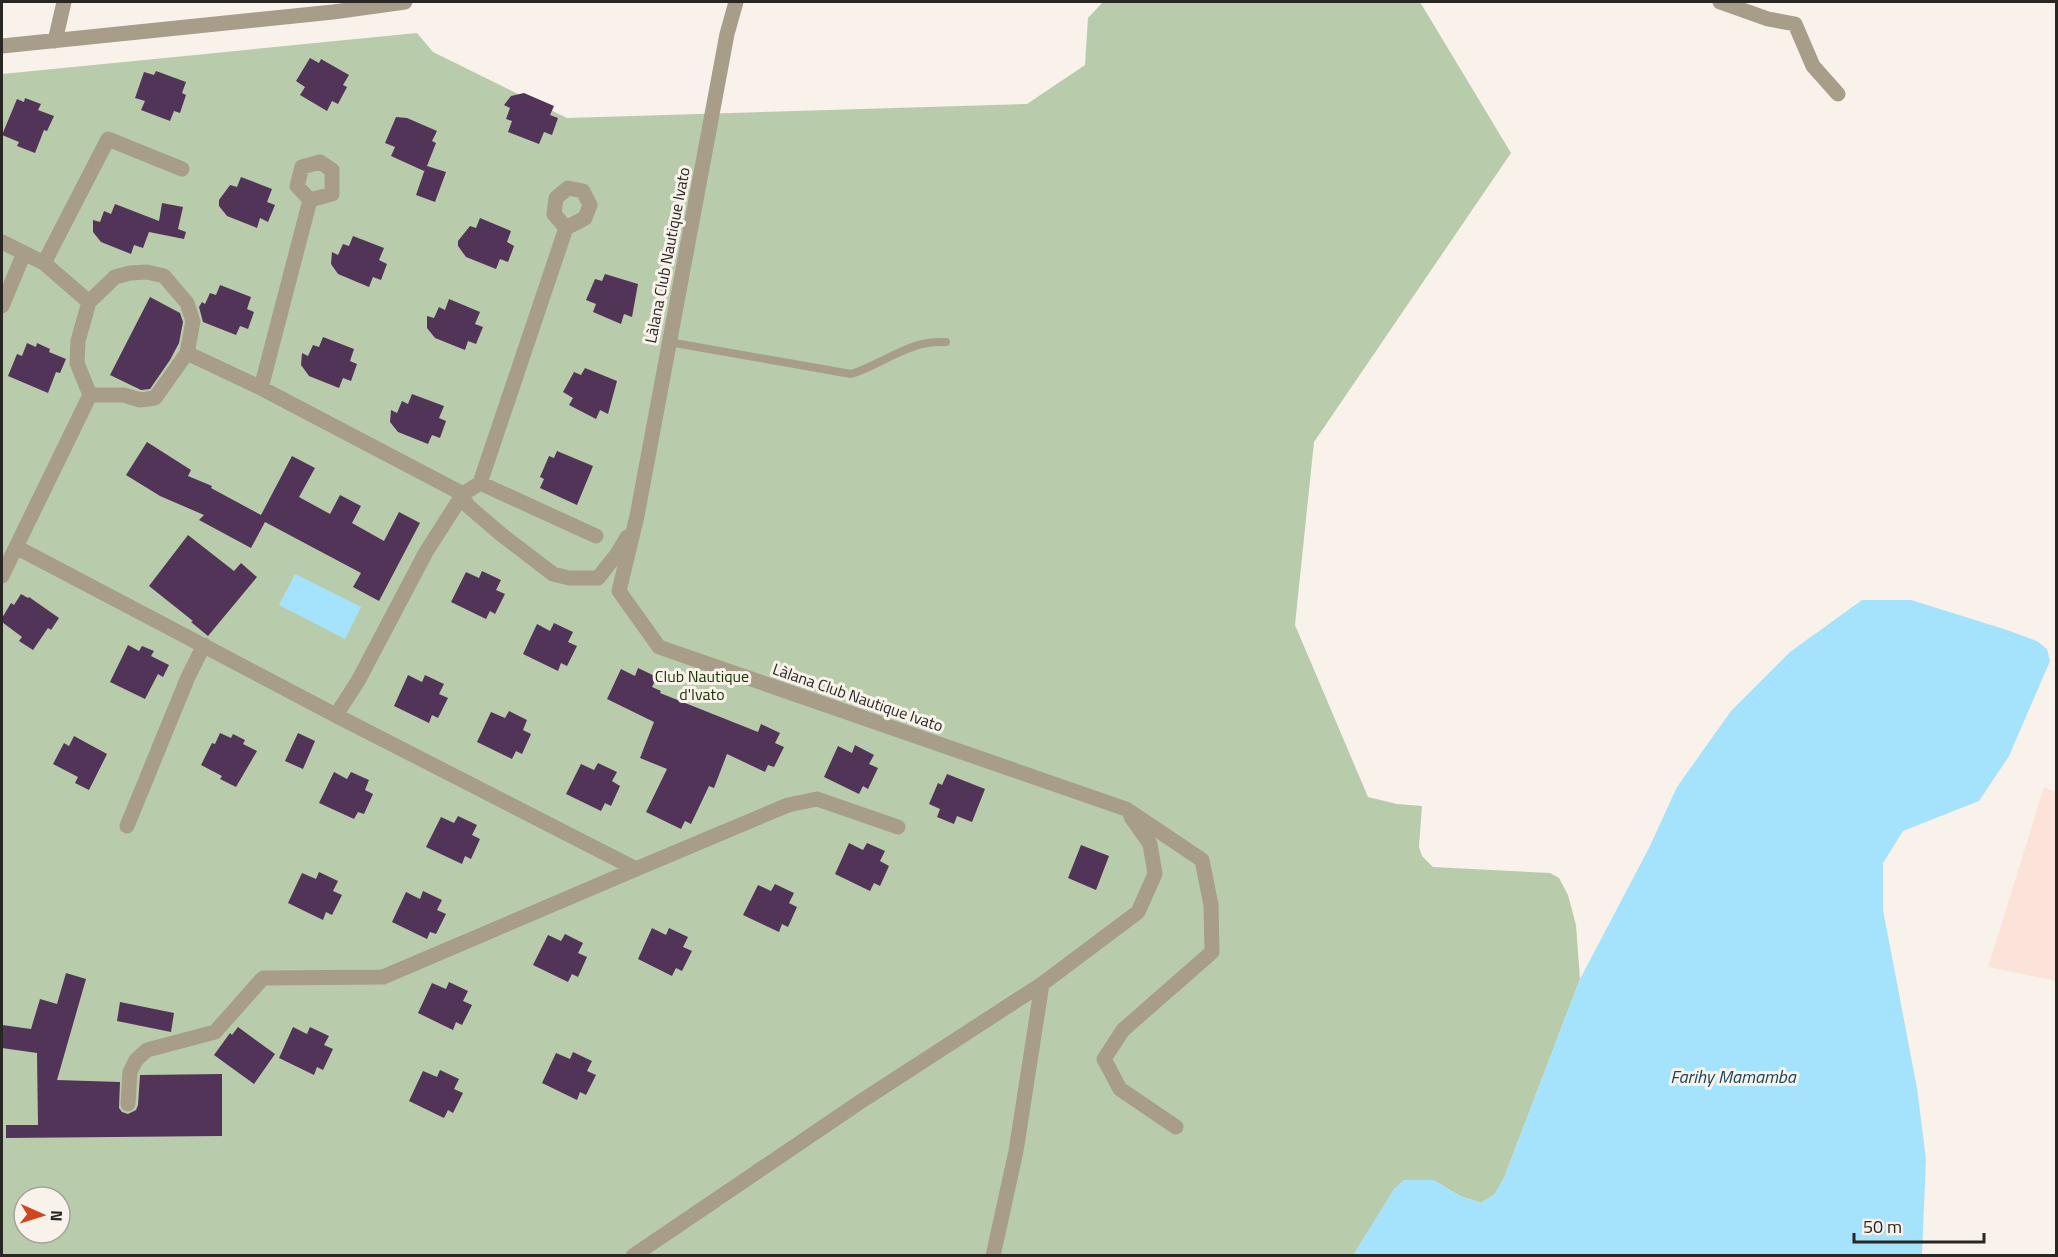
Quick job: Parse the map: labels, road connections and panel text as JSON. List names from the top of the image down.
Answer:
{
  "streets": {
    "street": ["Làlana Club Nautique Ivato"]
  },
  "water": ["Farihy Mamamba"],
  "parks": ["Club Nautique d'Ivato"],
  "scale_bar": "50 m",
  "north": "right"
}
